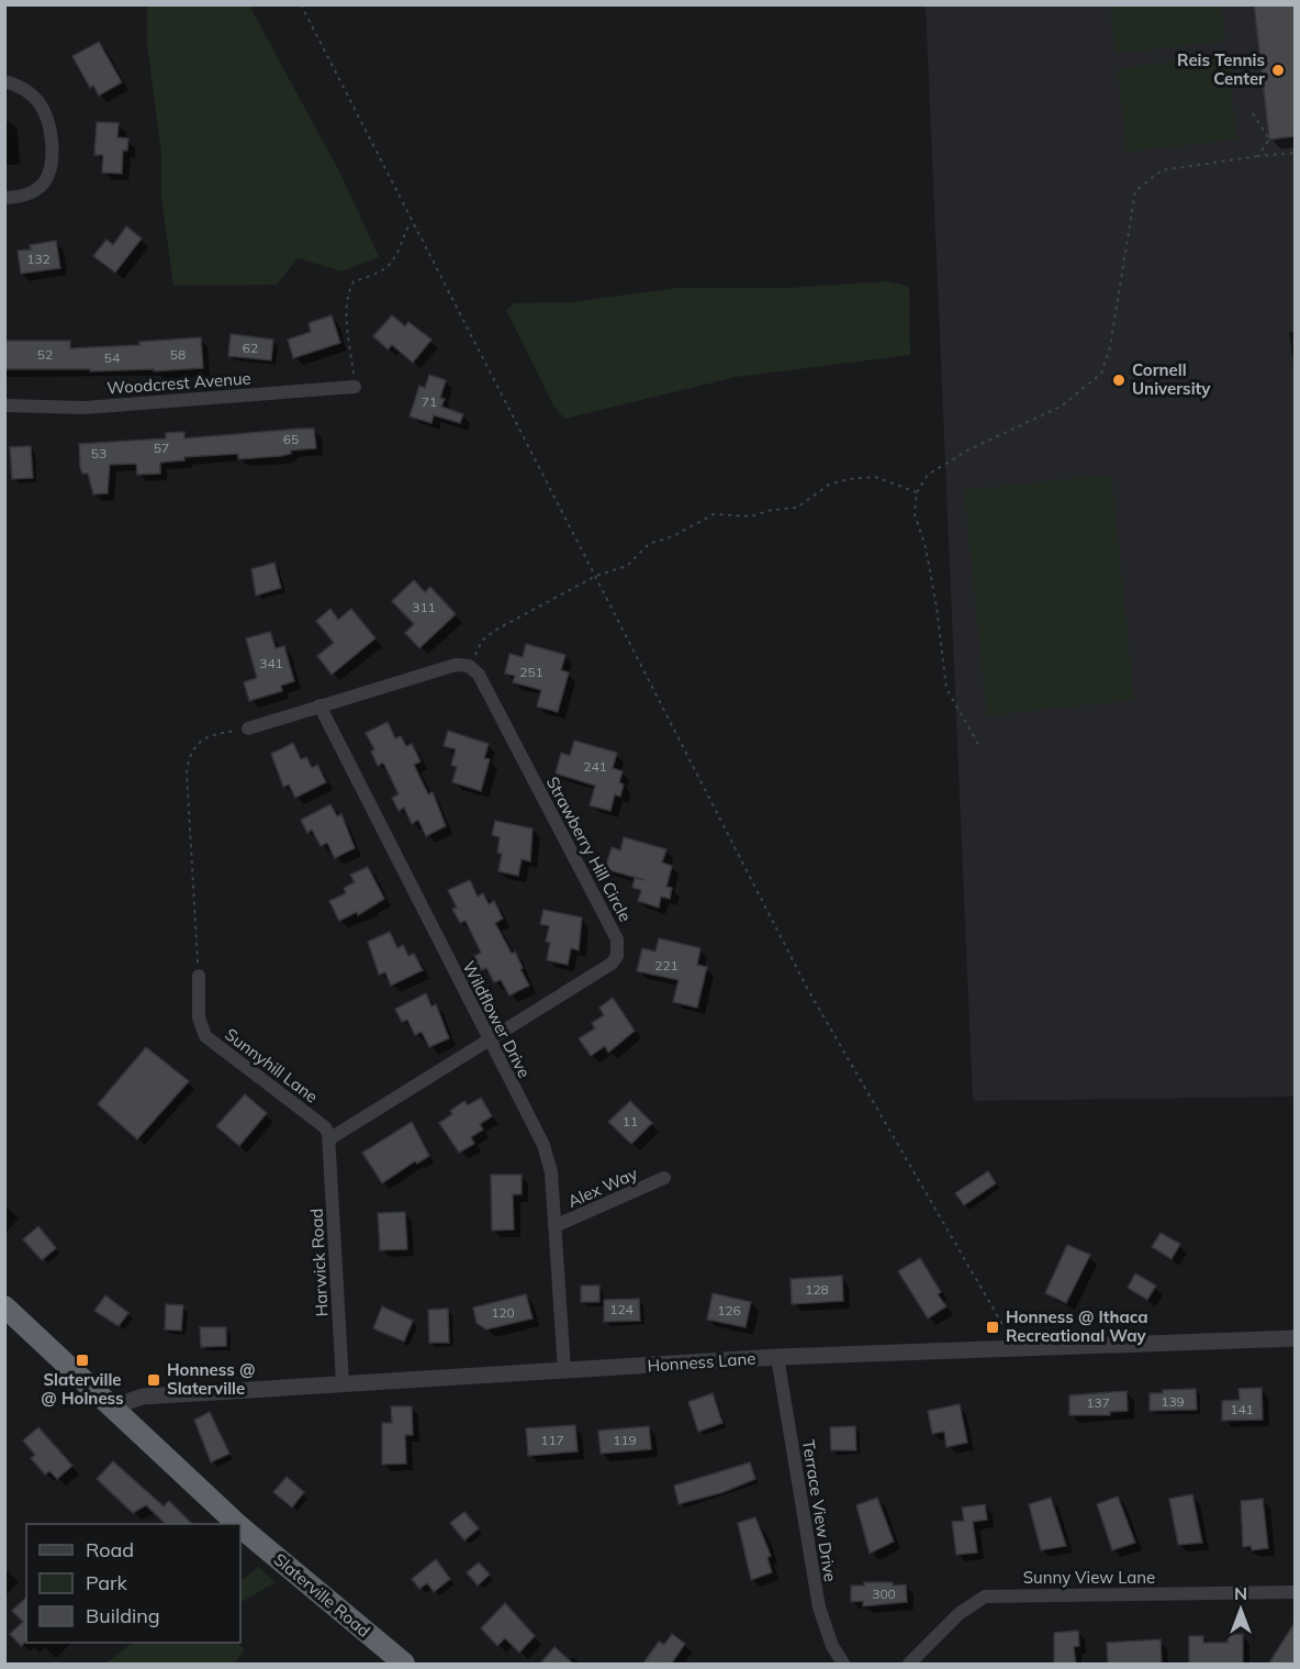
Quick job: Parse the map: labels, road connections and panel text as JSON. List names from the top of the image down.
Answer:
{
  "streets": {
    "highway": ["Slaterville Road"],
    "street": [
      "Woodcrest Avenue",
      "Strawberry Hill Circle",
      "Wildflower Drive",
      "Sunnyhill Lane",
      "Alex Way",
      "Harwick Road",
      "Honness Lane",
      "Terrace View Drive",
      "Sunny View Lane"
    ]
  },
  "crossings": [
    ["Strawberry Hill Circle", "Wildflower Drive"],
    ["Strawberry Hill Circle", "Sunnyhill Lane"],
    ["Strawberry Hill Circle", "Harwick Road"],
    ["Wildflower Drive", "Alex Way"],
    ["Wildflower Drive", "Honness Lane"],
    ["Sunnyhill Lane", "Harwick Road"],
    ["Harwick Road", "Honness Lane"],
    ["Honness Lane", "Terrace View Drive"],
    ["Honness Lane", "Slaterville Road"]
  ],
  "places": {
    "other": ["Reis Tennis Center", "Cornell University"],
    "transit": ["Honness @ Ithaca Recreational Way", "Slaterville @ Holness", "Honness @ Slaterville"]
  },
  "house_numbers": [
    "132",
    "62",
    "52",
    "58",
    "54",
    "71",
    "65",
    "57",
    "53",
    "311",
    "341",
    "251",
    "241",
    "221",
    "11",
    "128",
    "124",
    "126",
    "120",
    "139",
    "137",
    "141",
    "117",
    "119",
    "300"
  ],
  "legend": ["Road", "Park", "Building"],
  "north": "top"
}
